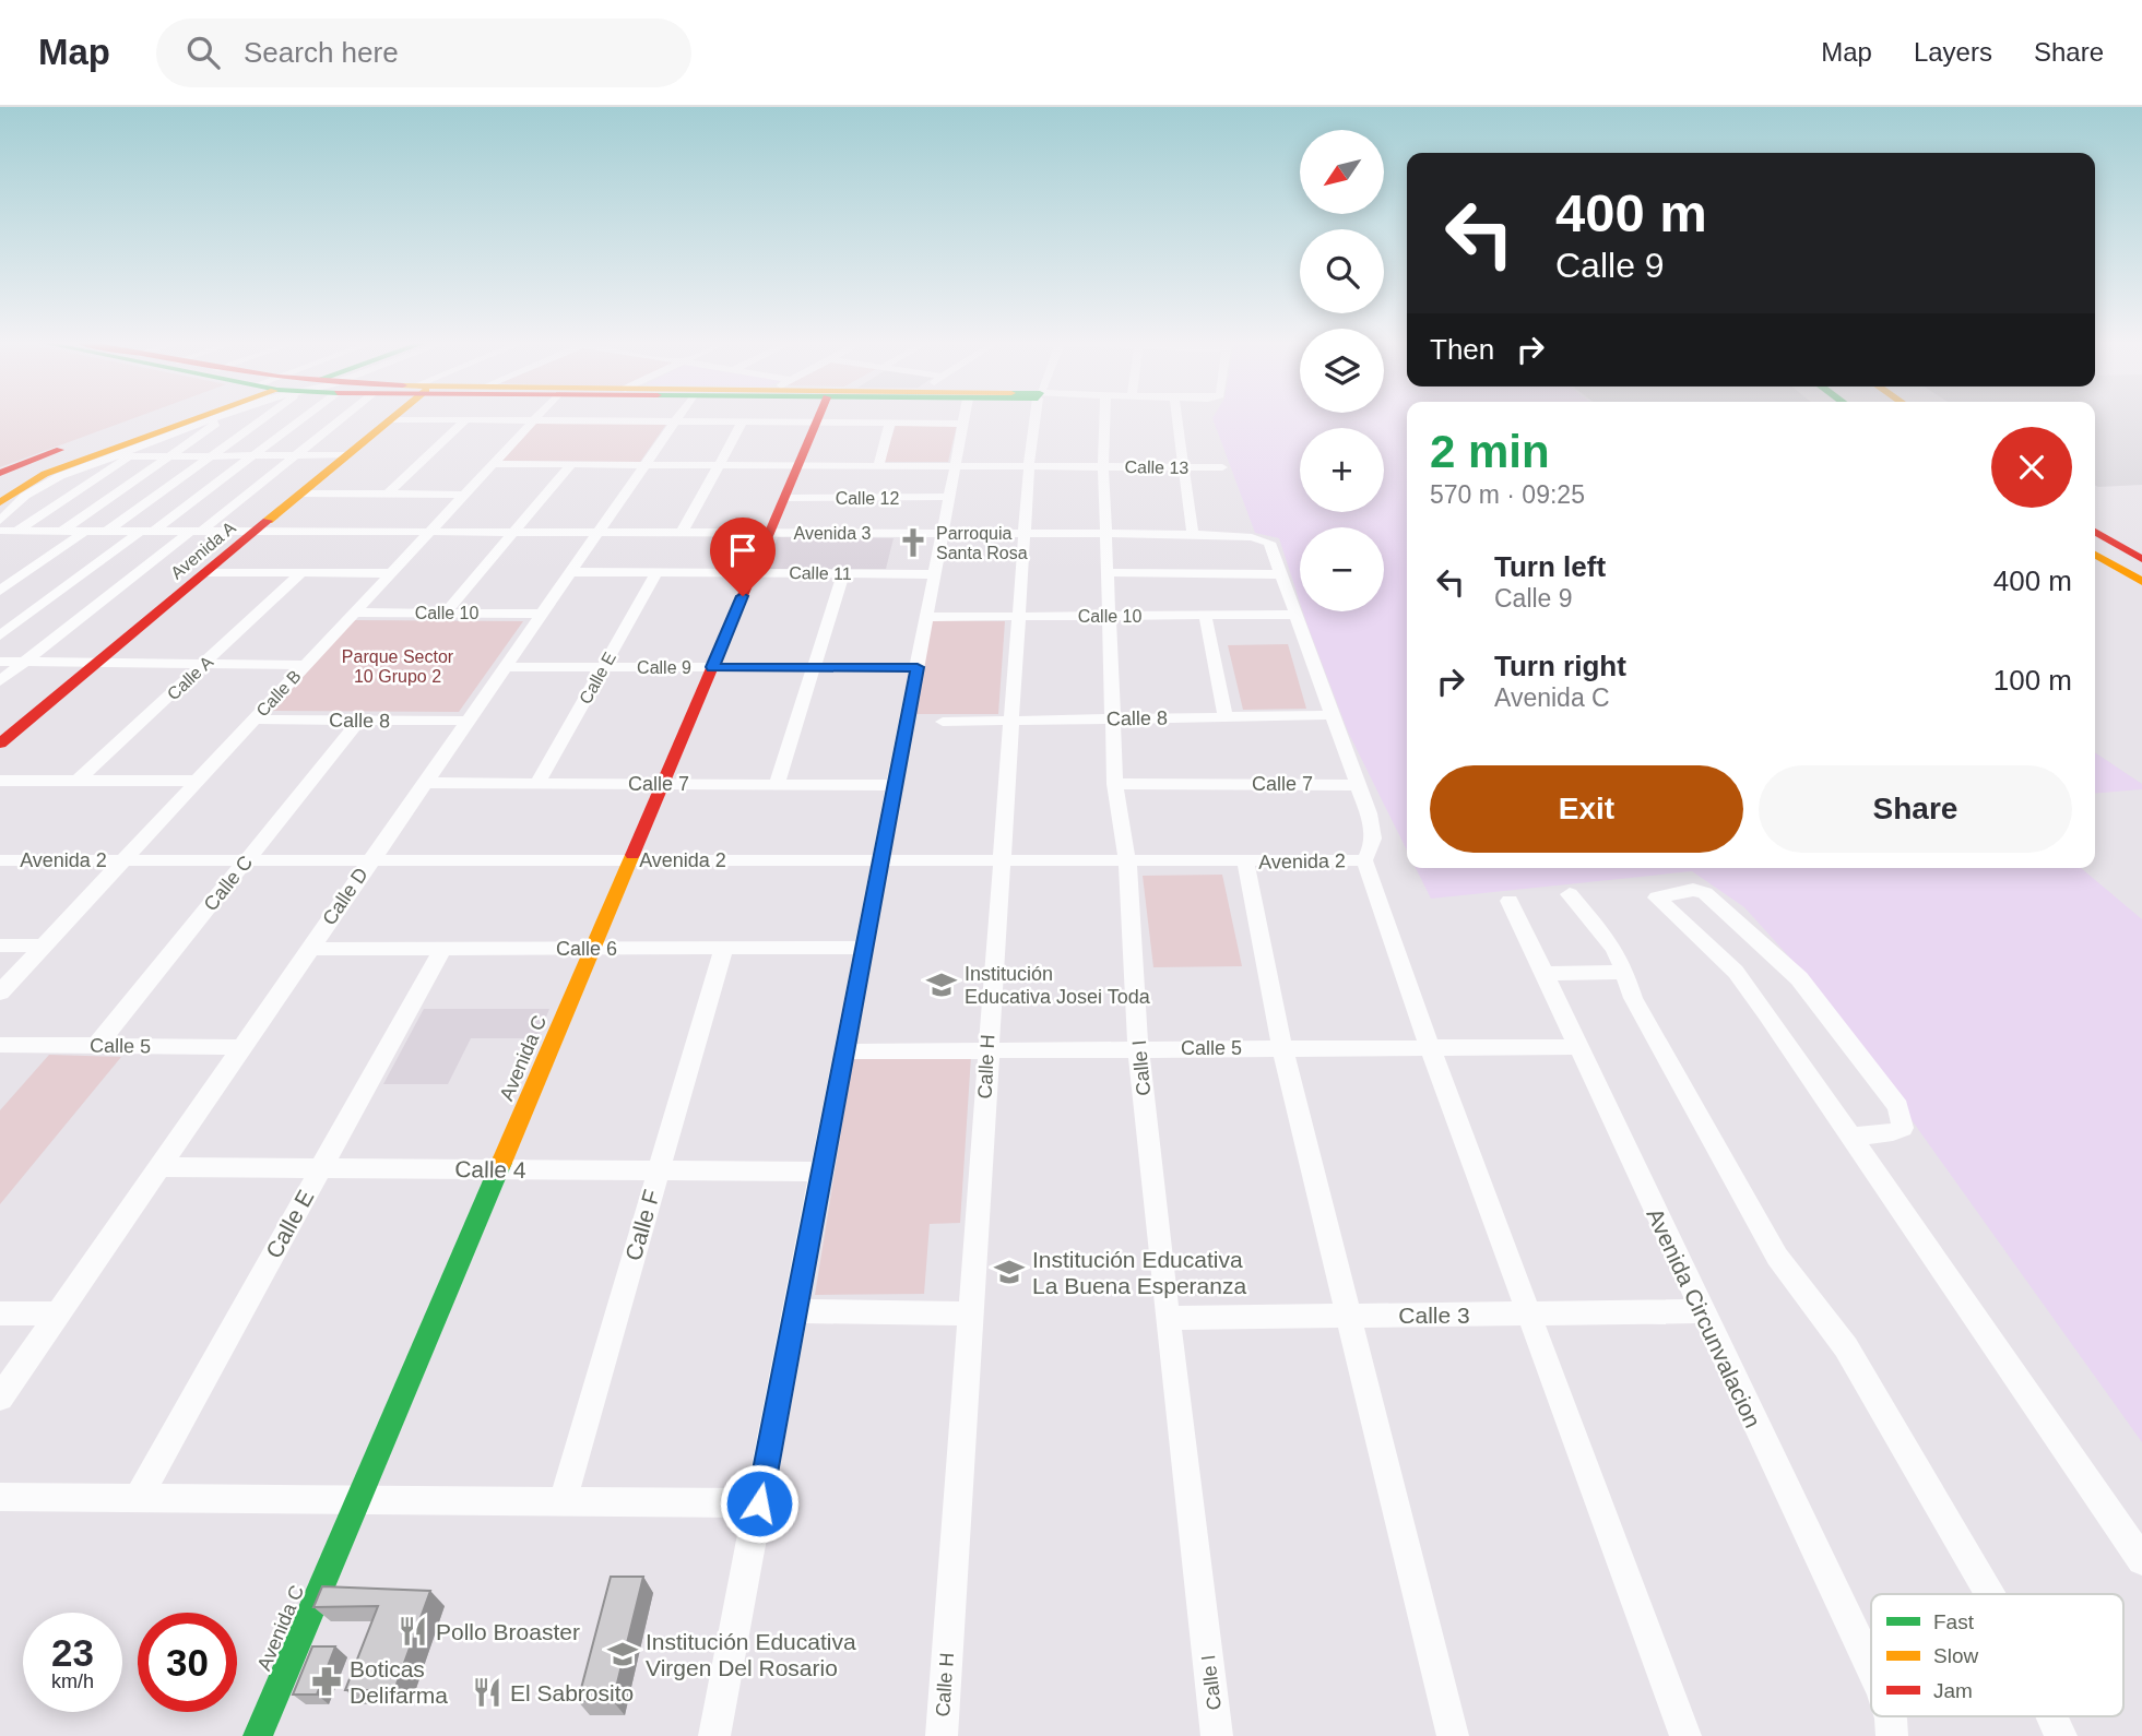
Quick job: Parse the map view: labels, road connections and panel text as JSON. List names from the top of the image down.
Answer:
{
  "streets": {
    "main road": ["Avenida A", "Avenida C"],
    "street": [
      "Calle 13",
      "Calle 12",
      "Avenida 3",
      "Calle 11",
      "Calle 10",
      "Calle 9",
      "Calle A",
      "Calle E",
      "Calle B",
      "Calle 8",
      "Calle 7",
      "Avenida 2",
      "Calle C",
      "Calle D",
      "Calle 6",
      "Calle 5",
      "Calle H",
      "Calle I",
      "Calle 4",
      "Calle F",
      "Calle 3",
      "Avenida Circunvalacion"
    ]
  },
  "crossings": [
    ["Calle 13", "Calle B"],
    ["Calle 13", "Calle D"],
    ["Calle 13", "Avenida C"],
    ["Calle 13", "Calle H"],
    ["Calle 13", "Calle I"],
    ["Calle 12", "Avenida C"],
    ["Avenida 3", "Avenida A"],
    ["Avenida 3", "Calle B"],
    ["Avenida 3", "Calle D"],
    ["Avenida 3", "Avenida C"],
    ["Avenida 3", "Calle H"],
    ["Avenida 3", "Calle I"],
    ["Calle 11", "Calle E"],
    ["Calle 11", "Calle D"],
    ["Calle 11", "Avenida C"],
    ["Calle 10", "Calle B"],
    ["Calle 10", "Calle D"],
    ["Calle 10", "Calle H"],
    ["Calle 10", "Calle I"],
    ["Calle 9", "Calle E"],
    ["Calle 9", "Calle D"],
    ["Calle 9", "Avenida C"],
    ["Calle E", "Calle 7"],
    ["Calle E", "Calle 6"],
    ["Calle E", "Calle 4"],
    ["Calle B", "Calle 8"],
    ["Calle B", "Avenida 2"],
    ["Calle 8", "Calle C"],
    ["Calle 8", "Calle D"],
    ["Calle 8", "Calle H"],
    ["Calle 8", "Calle I"],
    ["Calle 7", "Calle D"],
    ["Calle 7", "Avenida C"],
    ["Calle 7", "Calle I"],
    ["Avenida 2", "Calle C"],
    ["Avenida 2", "Calle D"],
    ["Avenida 2", "Avenida C"],
    ["Avenida 2", "Calle H"],
    ["Avenida 2", "Calle I"],
    ["Calle C", "Calle 5"],
    ["Calle D", "Calle 6"],
    ["Calle D", "Calle 5"],
    ["Calle D", "Calle 4"],
    ["Calle 6", "Avenida C"],
    ["Calle 6", "Calle F"],
    ["Calle 5", "Calle H"],
    ["Calle 5", "Calle I"],
    ["Calle 5", "Avenida Circunvalacion"],
    ["Avenida C", "Calle 4"],
    ["Calle I", "Calle 3"],
    ["Calle 4", "Calle F"],
    ["Calle 3", "Avenida Circunvalacion"]
  ],
  "parks": ["Parque Sector 10 Grupo 2"],
  "places": {
    "church": ["Parroquia Santa Rosa"],
    "school or university": ["Institución Educativa Josei Toda", "Institución Educativa La Buena Esperanza", "Institución Educativa Virgen Del Rosario"],
    "restaurant": ["Pollo Broaster", "El Sabrosito"],
    "pharmacy": ["Boticas Delifarma"]
  },
  "legend": ["Fast", "Slow", "Jam"],
  "north": "bottom left",
  "page": {
    "header": "Map",
    "search": "Search here",
    "nav": ["Map", "Layers", "Share"],
    "map_buttons": ["+", "−"],
    "turn": ["400 m", "Calle 9"],
    "then": "Then",
    "heading": ["2 min", "570 m · 09:25"],
    "list": [
      {
        "name": "Turn left",
        "note": "Calle 9",
        "value": "400 m"
      },
      {
        "name": "Turn right",
        "note": "Avenida C",
        "value": "100 m"
      }
    ],
    "buttons": ["Exit", "Share"],
    "speed": "23 km/h",
    "limit": "30"
  }
}
